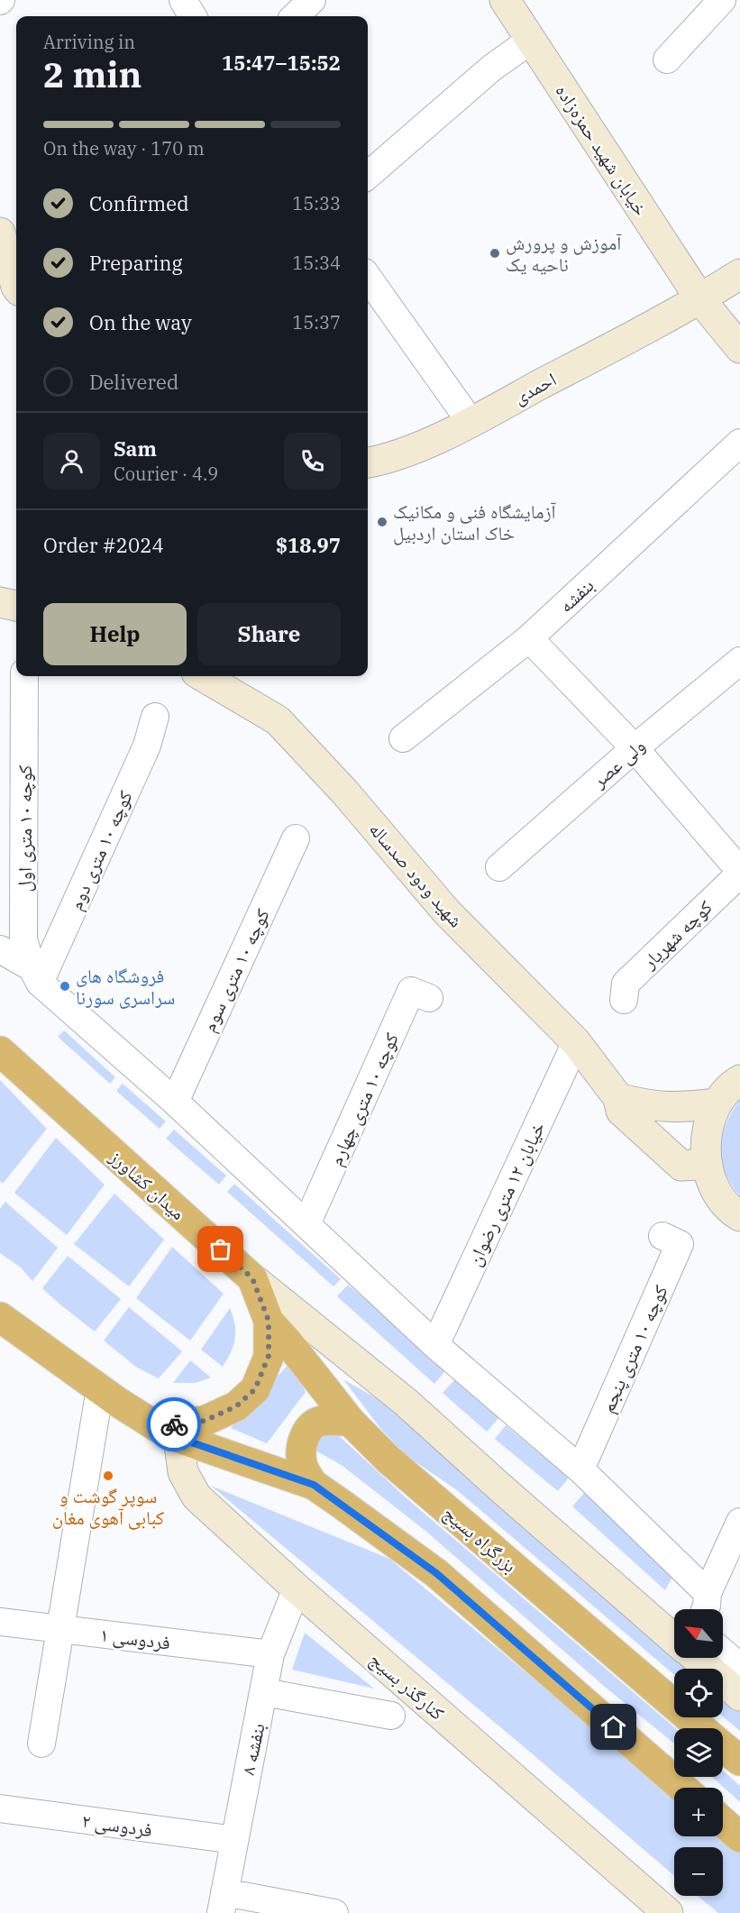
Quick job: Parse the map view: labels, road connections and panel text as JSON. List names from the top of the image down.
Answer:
{
  "streets": {
    "highway": ["میدان کشاورز", "بزرگراه بسیج"],
    "street": [
      "خیابان شهید حمزه‌زاده",
      "احمدی",
      "بنفشه",
      "ولی عصر",
      "کوچه ۱۰ متری اول",
      "کوچه ۱۰ متری دوم",
      "شهید ودود صدساله",
      "کوچه شهریار",
      "کوچه ۱۰ متری سوم",
      "کوچه ۱۰ متری چهارم",
      "خیابان ۱۲ متری رضوان",
      "کوچه ۱۰ متری پنجم",
      "فردوسی ۱",
      "کنارگذر بسیج",
      "بنفشه ۸",
      "فردوسی ۲"
    ]
  },
  "crossings": [
    ["خیابان شهید حمزه‌زاده", "احمدی"],
    ["کوچه ۱۰ متری اول", "کوچه ۱۰ متری دوم"],
    ["شهید ودود صدساله", "خیابان ۱۲ متری رضوان"],
    ["میدان کشاورز", "بزرگراه بسیج"],
    ["میدان کشاورز", "کنارگذر بسیج"],
    ["فردوسی ۱", "بنفشه ۸"],
    ["کنارگذر بسیج", "بنفشه ۸"],
    ["بنفشه ۸", "فردوسی ۲"]
  ],
  "places": [
    "آموزش و پرورش ناحیه یک",
    "آزمایشگاه فنی و مکانیک خاک استان اردبیل",
    "فروشگاه های سراسری سورنا",
    "سوپر گوشت و کبابی آهوی مغان"
  ],
  "north": "top left",
  "page": {
    "heading": ["2 min", "Arriving in", "15:47–15:52"],
    "panel": [
      "Sam",
      "Courier · 4.9",
      "Order #2024",
      "$18.97"
    ],
    "bar": "On the way · 170 m",
    "list": [
      ["Confirmed", "15:33"],
      ["Preparing", "15:34"],
      ["On the way", "15:37"],
      "Delivered"
    ],
    "buttons": ["Help", "Share"],
    "map_buttons": ["+", "−"]
  }
}
